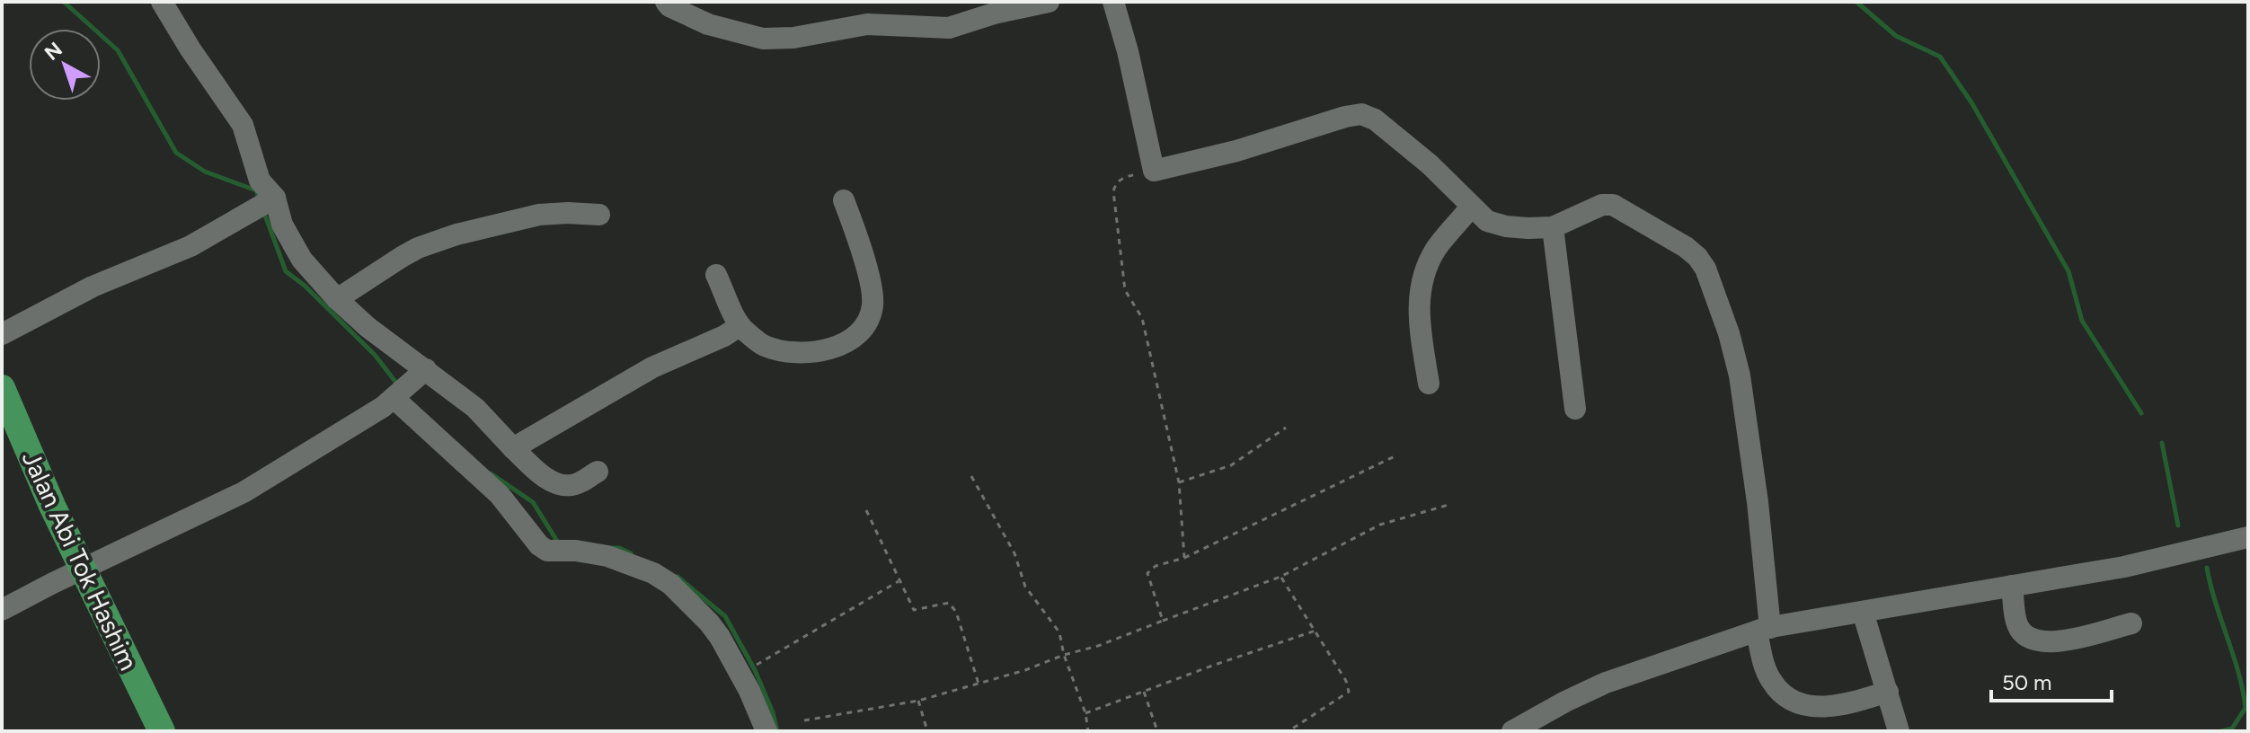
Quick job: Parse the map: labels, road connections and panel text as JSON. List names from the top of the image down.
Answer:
{
  "streets": {
    "main road": ["Jalan Abi Tok Hashim"]
  },
  "scale_bar": "50 m",
  "north": "top left"
}
